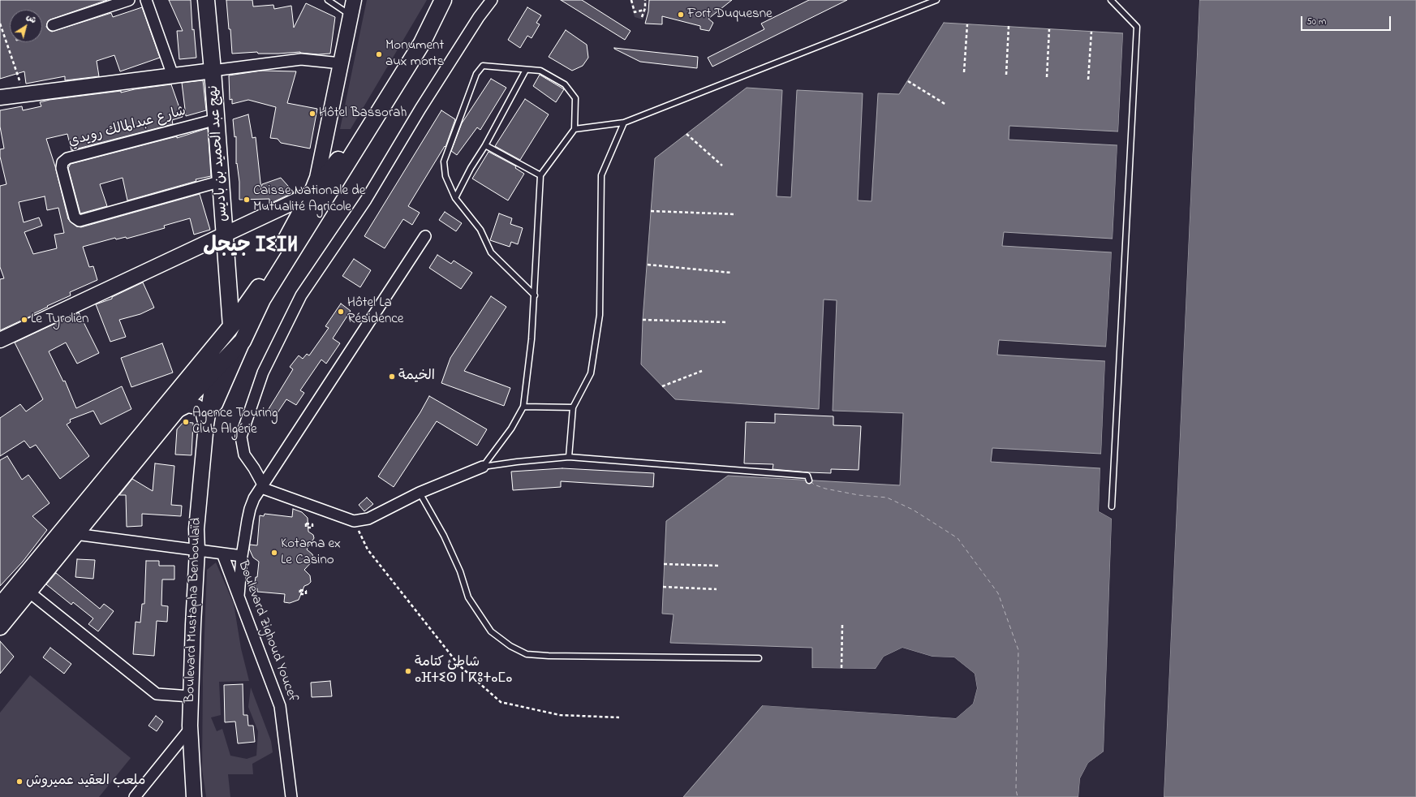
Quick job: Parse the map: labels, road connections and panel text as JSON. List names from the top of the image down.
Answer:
{
  "streets": {
    "main road": ["نهج عبد الحميد بن باديس", "Boulevard Mustapha Benboulaïd"],
    "street": ["شارع عبدالمالك رويدي", "Boulevard Zighoud Youcef"]
  },
  "crossings": [
    ["شارع عبدالمالك رويدي", "نهج عبد الحميد بن باديس"]
  ],
  "districts": ["جيجل ⵊⵉⵊⵍ"],
  "places": [
    "Fort Duquesne",
    "Monument aux morts",
    "Hôtel Bassorah",
    "Caisse Nationale de Mutualité Agricole",
    "Hôtel La Résidence",
    "Le Tyrolien",
    "الخيمة",
    "Agence Touring Club Algérie",
    "Kotama ex Le Casino",
    "شاطئ كتامة ⴰⴼⵜⵉⵙ ⵏ ⴽⵓⵜⴰⵎⴰ",
    "ملعب العقيد عميروش"
  ],
  "scale_bar": "50 m",
  "north": "top right"
}
